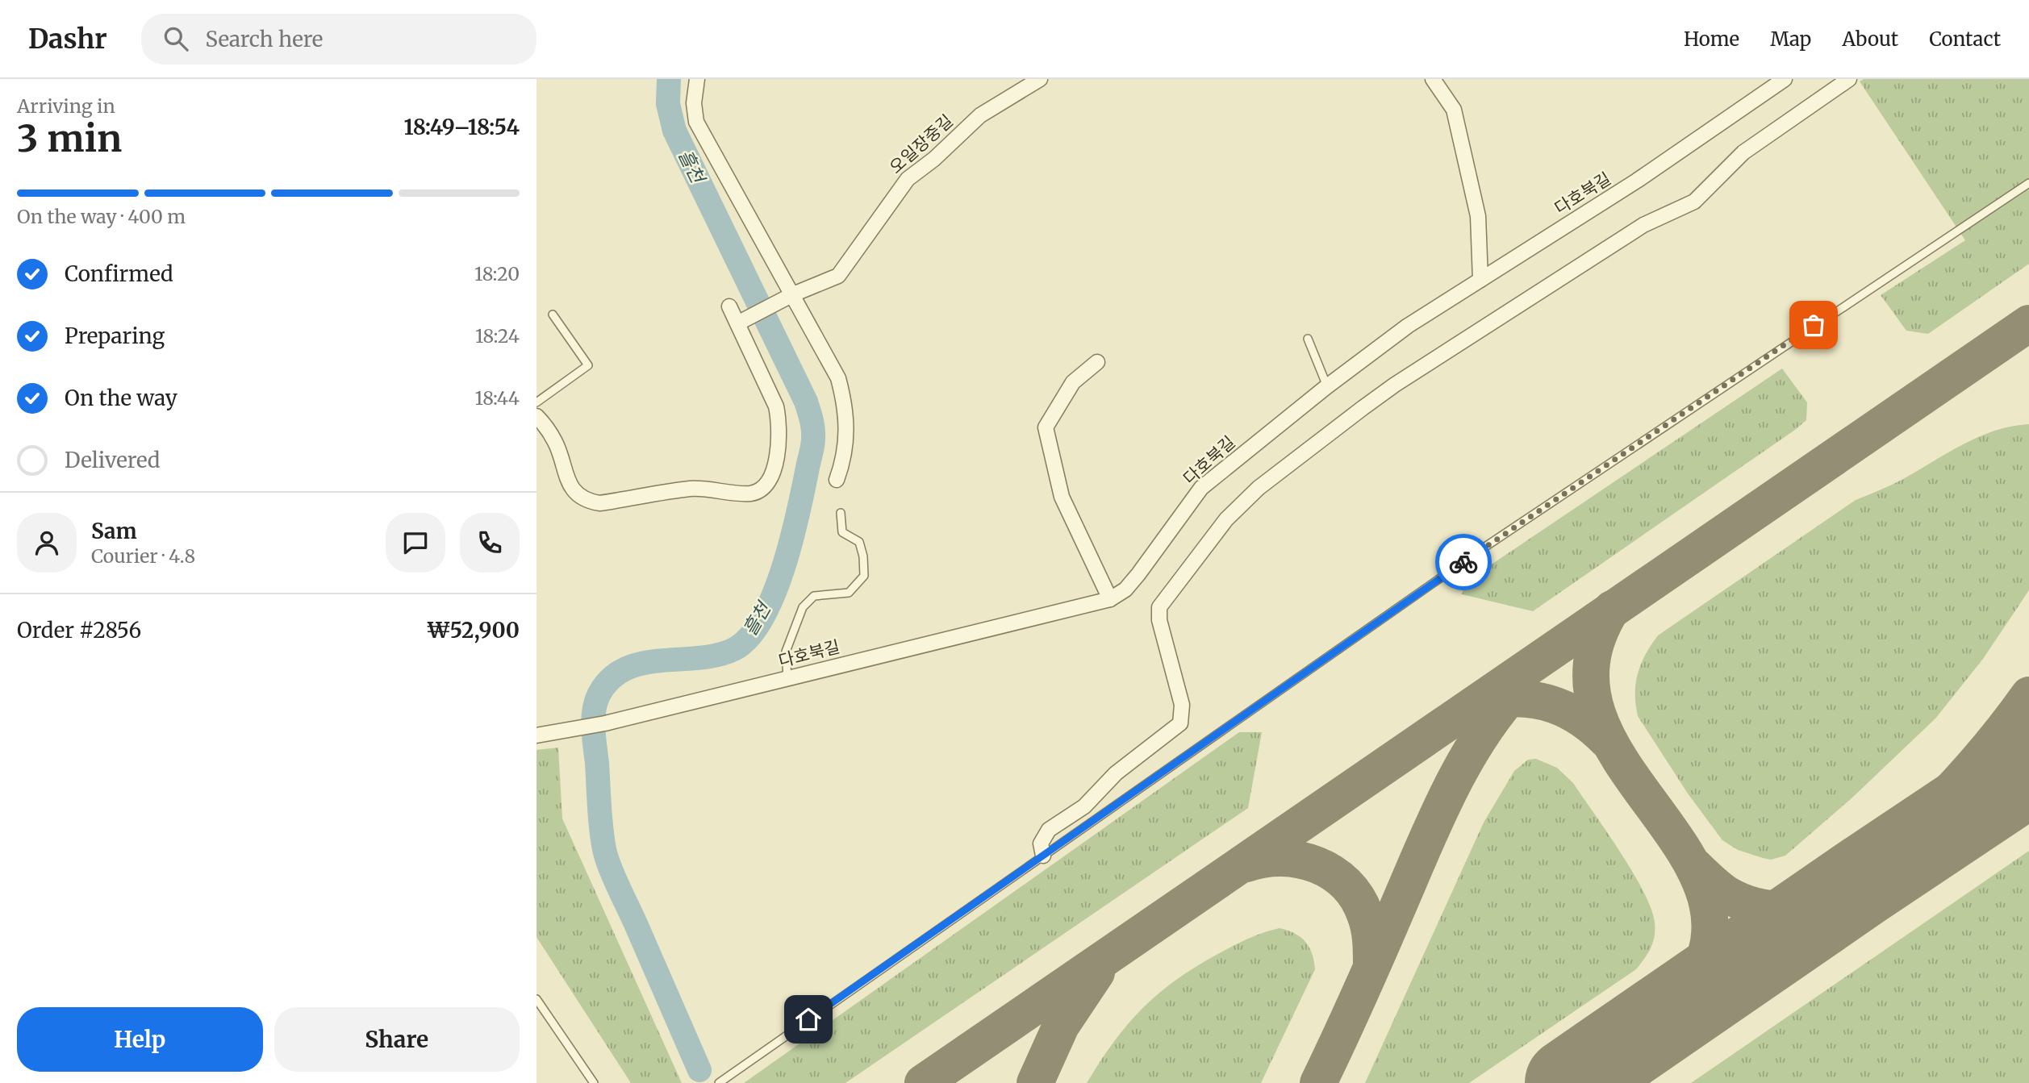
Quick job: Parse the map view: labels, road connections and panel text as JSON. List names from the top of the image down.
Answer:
{
  "streets": {
    "street": ["오일장중길", "다호북길"]
  },
  "water": ["흘천"],
  "page": {
    "header": "Dashr",
    "search": "Search here",
    "nav": [
      "Home",
      "Map",
      "About",
      "Contact"
    ],
    "heading": ["3 min", "Arriving in", "18:49–18:54"],
    "panel": [
      "Sam",
      "Courier · 4.8",
      "Order #2856",
      "₩52,900"
    ],
    "bar": "On the way · 400 m",
    "list": [
      ["Confirmed", "18:20"],
      ["Preparing", "18:24"],
      ["On the way", "18:44"],
      "Delivered"
    ],
    "buttons": ["Help", "Share"]
  }
}
